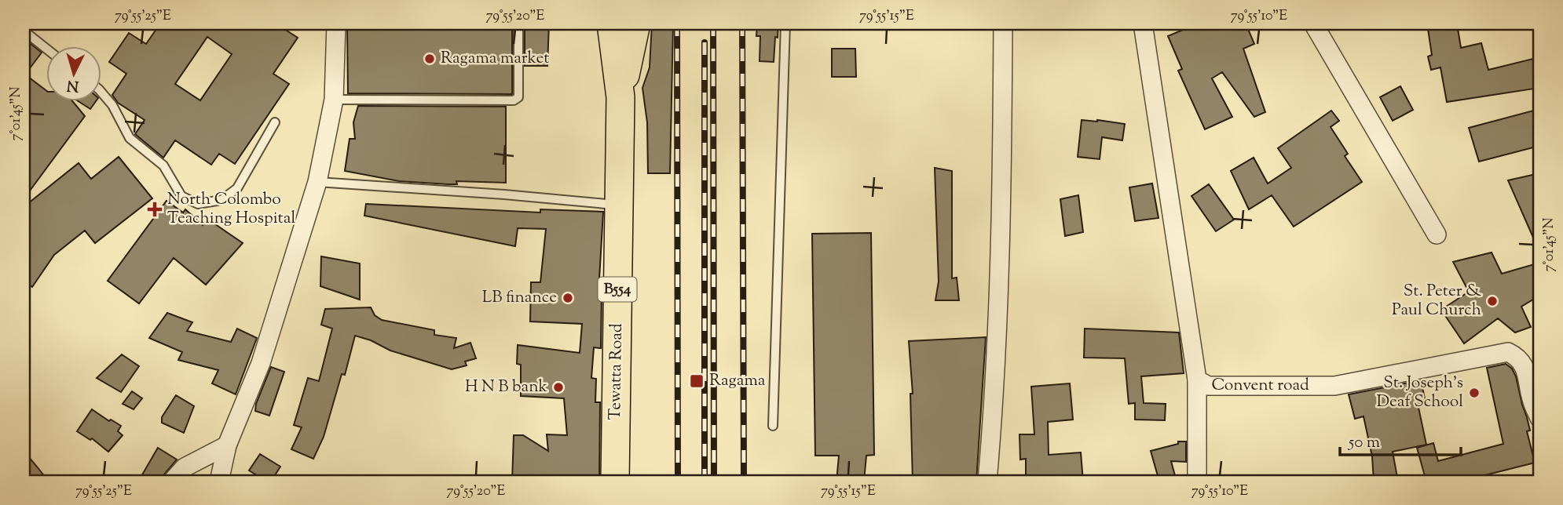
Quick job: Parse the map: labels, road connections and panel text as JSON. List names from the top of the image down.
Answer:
{
  "streets": {
    "main road": ["B554", "Tewatta Road"],
    "street": ["Convent road"]
  },
  "places": {
    "other": [
      "Ragama market",
      "LB finance",
      "St. Peter & Paul Church",
      "H N B bank",
      "St. Joseph's Deaf School"
    ],
    "health": ["North Colombo Teaching Hospital"],
    "transit": ["Ragama"]
  },
  "scale_bar": "50 m",
  "north": "bottom",
  "coordinates": [
    "79°55'25\"E",
    "79°55'20\"E",
    "79°55'15\"E",
    "79°55'10\"E",
    "7°01'45\"N"
  ]
}
